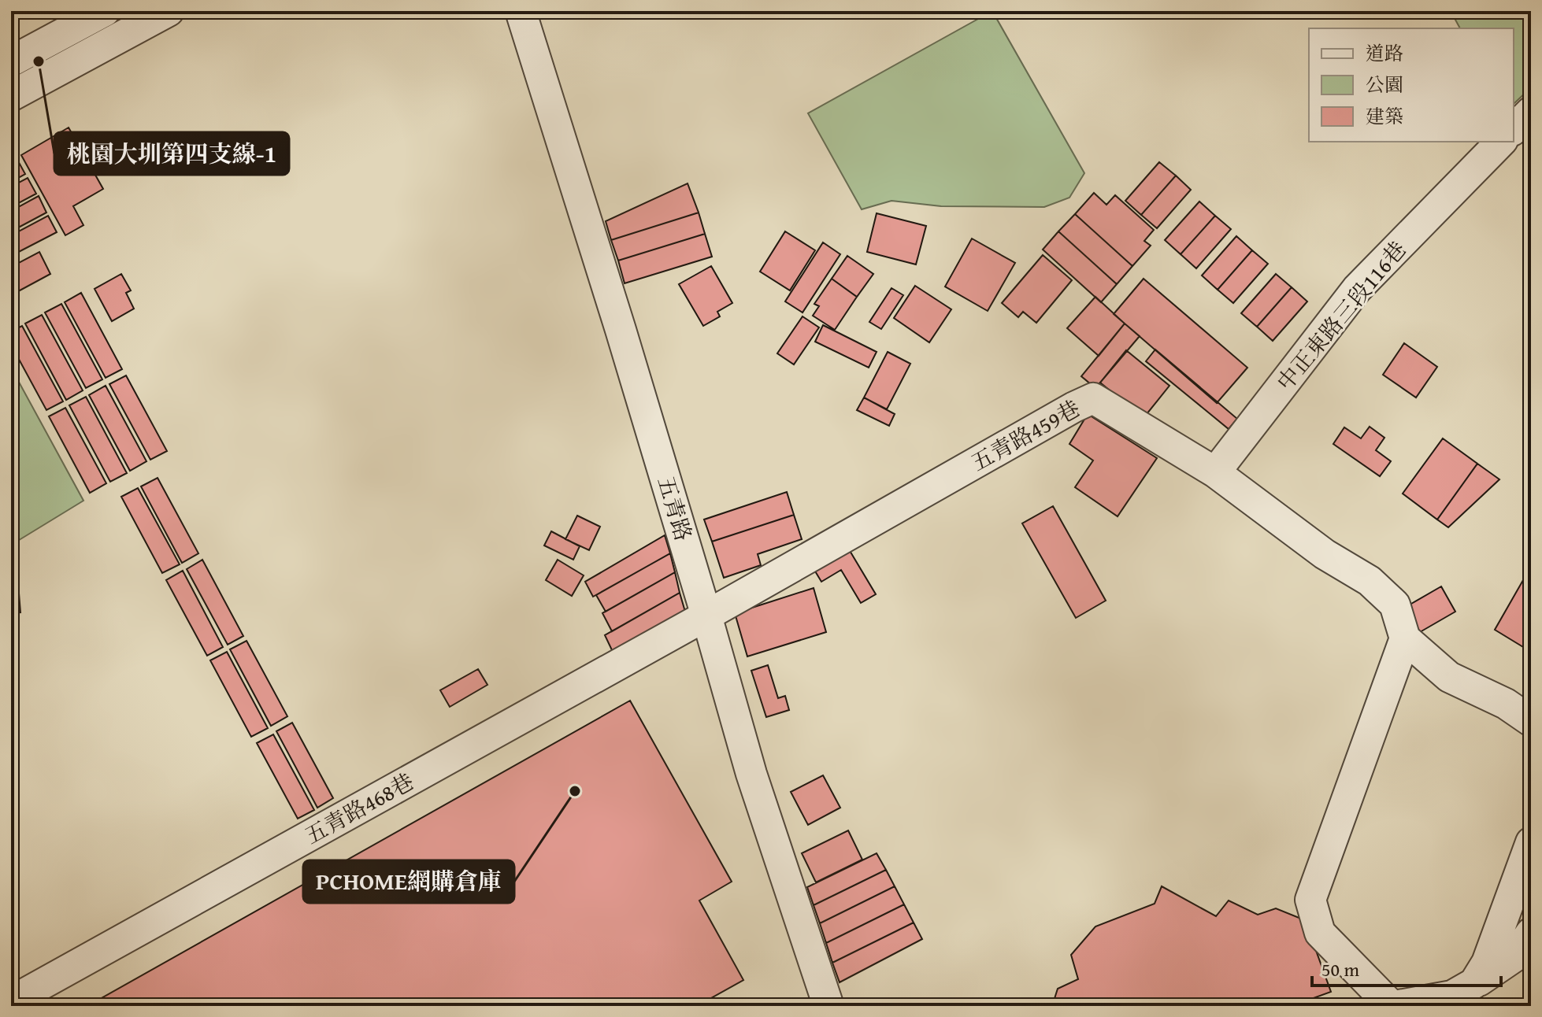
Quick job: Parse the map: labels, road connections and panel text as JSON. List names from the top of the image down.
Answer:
{
  "streets": {
    "street": [
      "中正東路三段116巷",
      "五青路459巷",
      "五青路",
      "五青路468巷"
    ]
  },
  "crossings": [
    ["中正東路三段116巷", "五青路459巷"],
    ["五青路459巷", "五青路"],
    ["五青路459巷", "五青路468巷"],
    ["五青路", "五青路468巷"]
  ],
  "places": ["桃園大圳第四支線-1", "PCHOME網購倉庫"],
  "legend": ["道路", "公園", "建築"],
  "scale_bar": "50 m"
}
